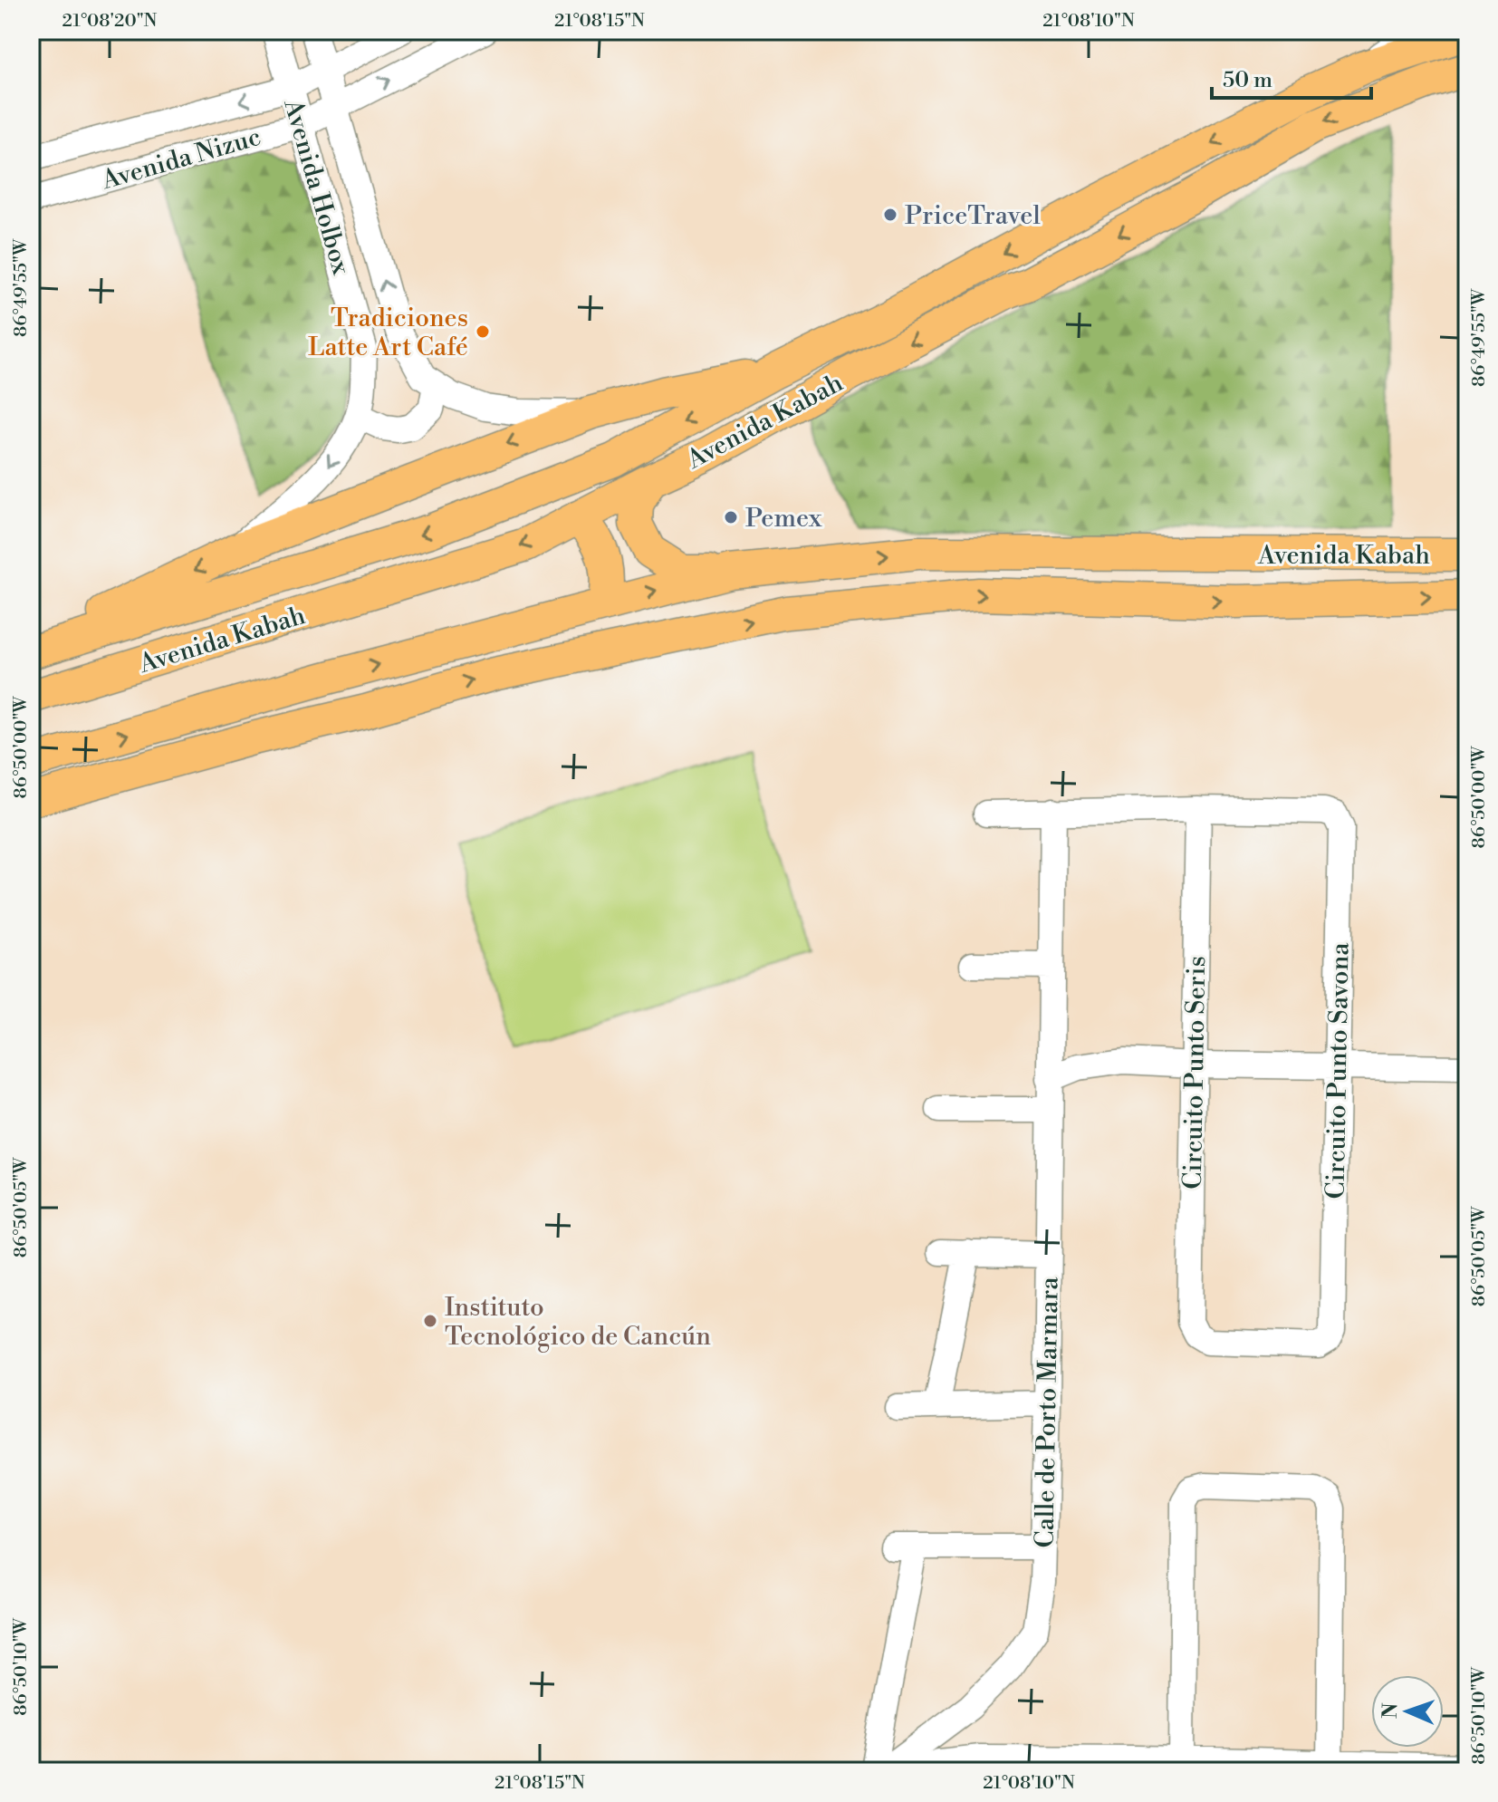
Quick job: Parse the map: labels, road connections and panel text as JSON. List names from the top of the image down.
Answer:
{
  "streets": {
    "main road": ["Avenida Kabah"],
    "street": [
      "Avenida Nizuc",
      "Avenida Holbox",
      "Circuito Punto Savona",
      "Circuito Punto Seris",
      "Calle de Porto Marmara"
    ]
  },
  "crossings": [
    ["Avenida Nizuc", "Avenida Holbox"],
    ["Circuito Punto Savona", "Circuito Punto Seris"]
  ],
  "places": [
    "PriceTravel",
    "Tradiciones Latte Art Café",
    "Pemex",
    "Instituto Tecnológico de Cancún"
  ],
  "scale_bar": "50 m",
  "north": "left",
  "coordinates": [
    "21°08'20\"N",
    "21°08'15\"N",
    "21°08'10\"N",
    "86°49'55\"W",
    "86°50'00\"W",
    "86°50'05\"W",
    "86°50'10\"W"
  ]
}
